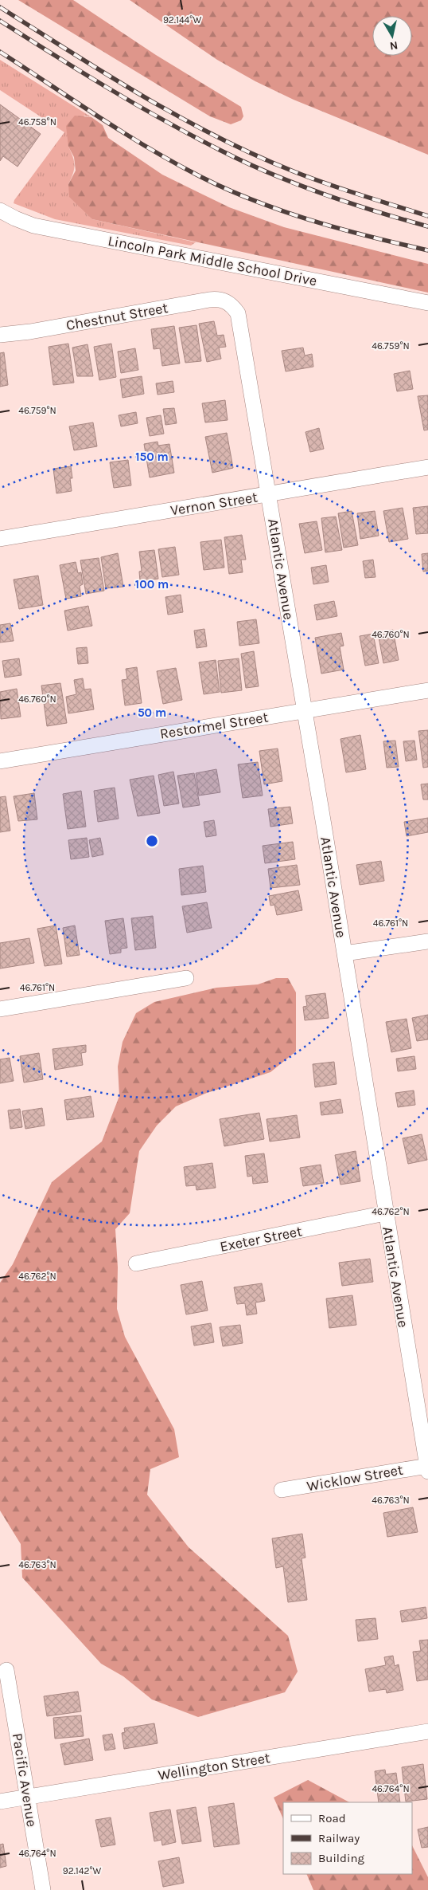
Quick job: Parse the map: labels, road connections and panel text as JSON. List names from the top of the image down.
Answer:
{
  "streets": {
    "street": [
      "Lincoln Park Middle School Drive",
      "Chestnut Street",
      "Vernon Street",
      "Atlantic Avenue",
      "Restormel Street",
      "Exeter Street",
      "Wicklow Street",
      "Wellington Street",
      "Pacific Avenue"
    ]
  },
  "crossings": [
    ["Chestnut Street", "Atlantic Avenue"],
    ["Vernon Street", "Atlantic Avenue"],
    ["Atlantic Avenue", "Restormel Street"],
    ["Atlantic Avenue", "Exeter Street"],
    ["Atlantic Avenue", "Wicklow Street"],
    ["Wellington Street", "Pacific Avenue"]
  ],
  "legend": ["Road", "Railway", "Building"],
  "north": "bottom",
  "coordinates": [
    "92.144°W",
    "46.758°N",
    "46.759°N",
    "46.760°N",
    "46.761°N",
    "46.762°N",
    "46.763°N",
    "46.764°N",
    "92.142°W"
  ],
  "rings": ["150 m", "100 m", "50 m"]
}
